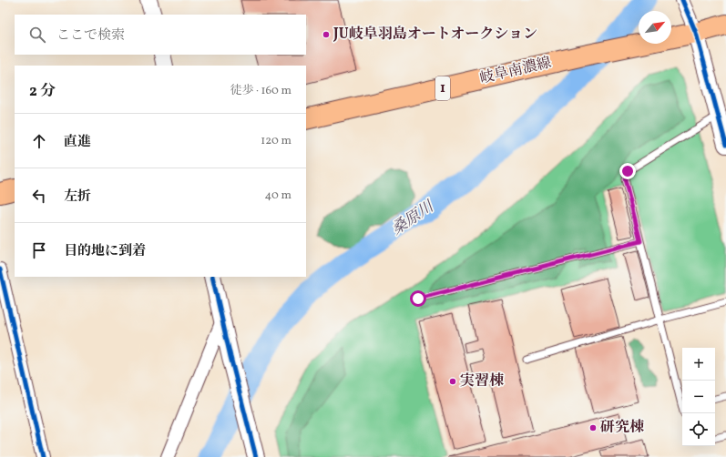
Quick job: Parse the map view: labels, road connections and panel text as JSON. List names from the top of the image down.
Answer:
{
  "streets": {
    "main road": ["岐阜南濃線", "1"]
  },
  "water": ["桑原川"],
  "places": ["JU岐阜羽島オートオークション", "実習棟", "研究棟"],
  "north": "top right",
  "page": {
    "search": "ここで検索",
    "heading": ["2 分", "徒歩 · 160 m"],
    "list": [
      ["直進", "120 m"],
      ["左折", "40 m"],
      "目的地に到着"
    ],
    "map_buttons": ["+", "−"]
  }
}
